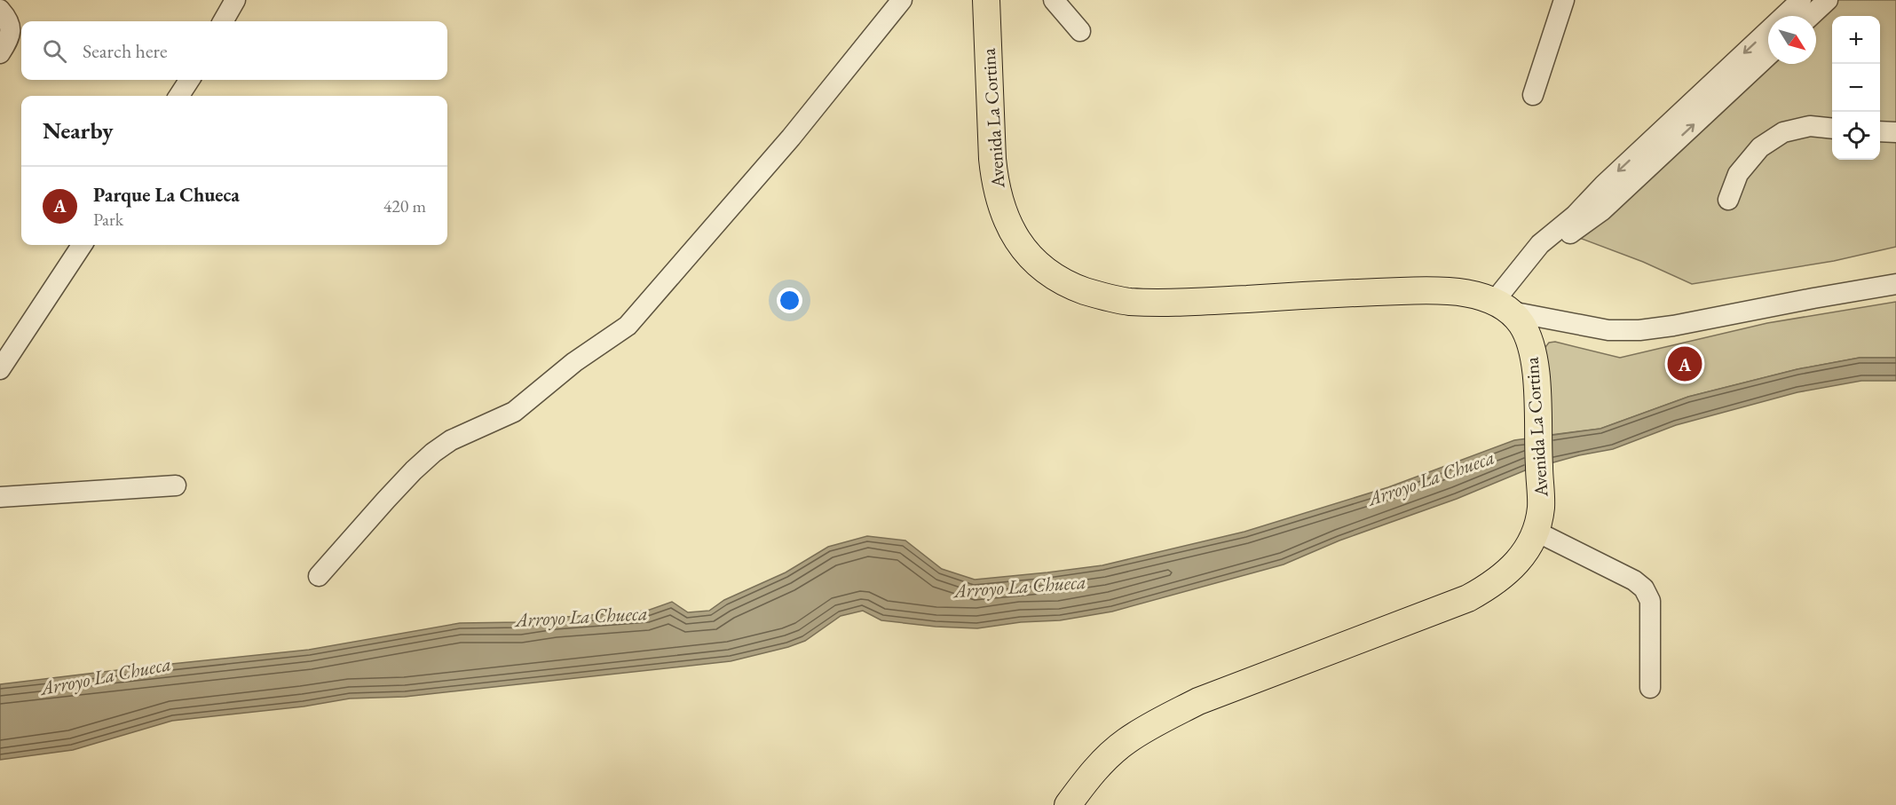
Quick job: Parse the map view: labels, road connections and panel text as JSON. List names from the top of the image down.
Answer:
{
  "streets": {
    "main road": ["Avenida La Cortina"]
  },
  "water": ["Arroyo La Chueca"],
  "north": "bottom right",
  "page": {
    "map_buttons": ["+", "−"],
    "search": "Search here",
    "heading": "Nearby",
    "list": [
      {
        "mark": "A",
        "name": "Parque La Chueca",
        "note": "Park",
        "value": "420 m"
      }
    ],
    "pins": "A"
  }
}
